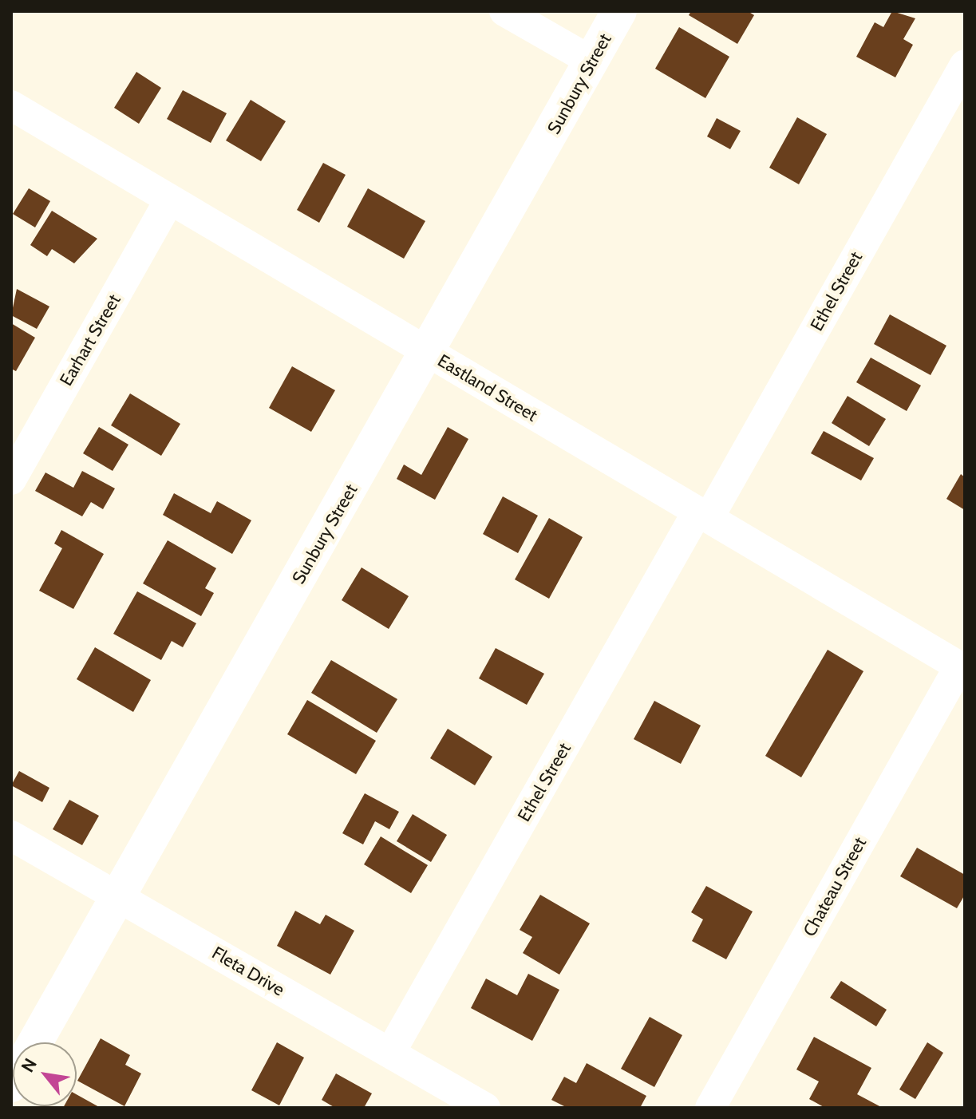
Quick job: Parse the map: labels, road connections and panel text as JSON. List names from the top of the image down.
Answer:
{
  "streets": {
    "street": [
      "Sunbury Street",
      "Ethel Street",
      "Earhart Street",
      "Eastland Street",
      "Chateau Street",
      "Fleta Drive"
    ]
  },
  "crossings": [
    ["Sunbury Street", "Eastland Street"],
    ["Sunbury Street", "Fleta Drive"],
    ["Ethel Street", "Eastland Street"],
    ["Ethel Street", "Fleta Drive"],
    ["Earhart Street", "Eastland Street"],
    ["Eastland Street", "Chateau Street"]
  ],
  "north": "top left"
}
